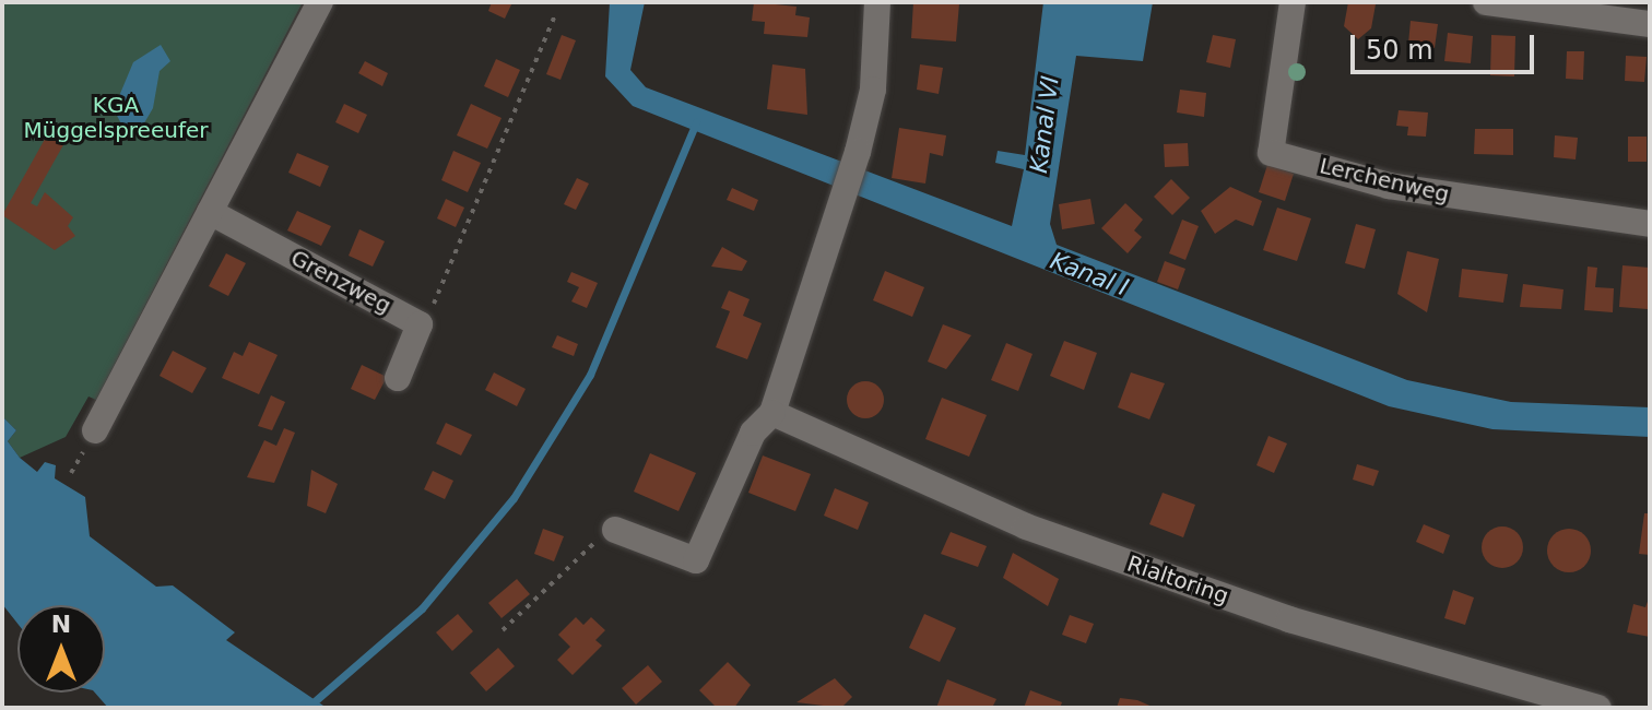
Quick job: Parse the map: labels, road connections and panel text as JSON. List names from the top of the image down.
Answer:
{
  "streets": {
    "street": ["Lerchenweg", "Grenzweg", "Rialtoring"]
  },
  "water": ["Kanal VI", "Kanal I"],
  "parks": ["KGA Müggelspreeufer"],
  "scale_bar": "50 m",
  "north": "top"
}
